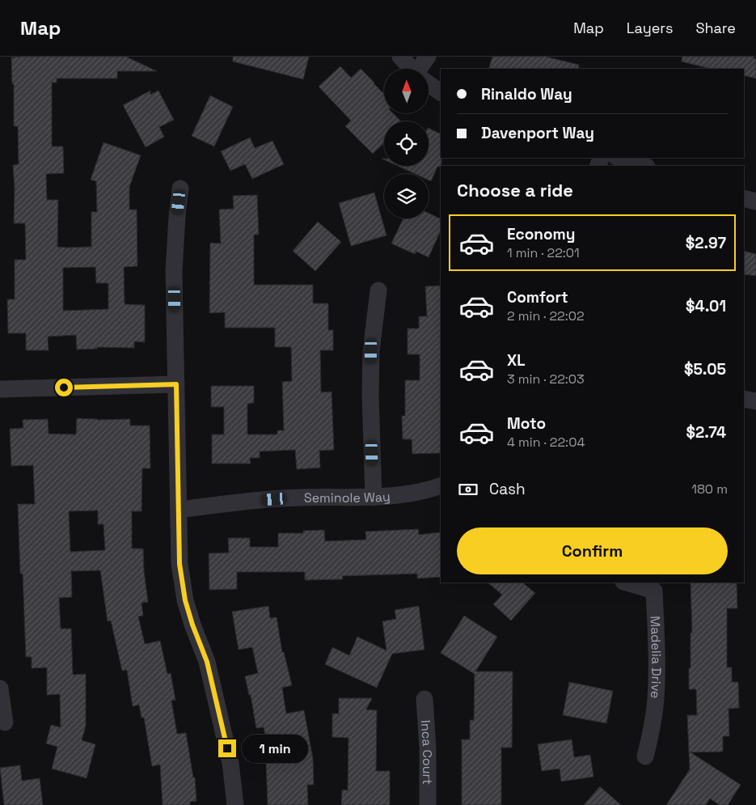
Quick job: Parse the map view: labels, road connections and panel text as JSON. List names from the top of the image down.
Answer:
{
  "streets": {
    "street": ["Seminole Way", "Madelia Drive", "Inca Court"]
  },
  "north": "top",
  "page": {
    "header": "Map",
    "nav": ["Map", "Layers", "Share"],
    "banner": ["Rinaldo Way", "Davenport Way"],
    "heading": "Choose a ride",
    "list": [
      {
        "name": "Economy",
        "note": "1 min · 22:01",
        "value": "$2.97"
      },
      {
        "name": "Comfort",
        "note": "2 min · 22:02",
        "value": "$4.01"
      },
      {
        "name": "XL",
        "note": "3 min · 22:03",
        "value": "$5.05"
      },
      {
        "name": "Moto",
        "note": "4 min · 22:04",
        "value": "$2.74"
      }
    ],
    "pay": ["Cash", "180 m"],
    "buttons": "Confirm",
    "bubble": "1 min"
  }
}
